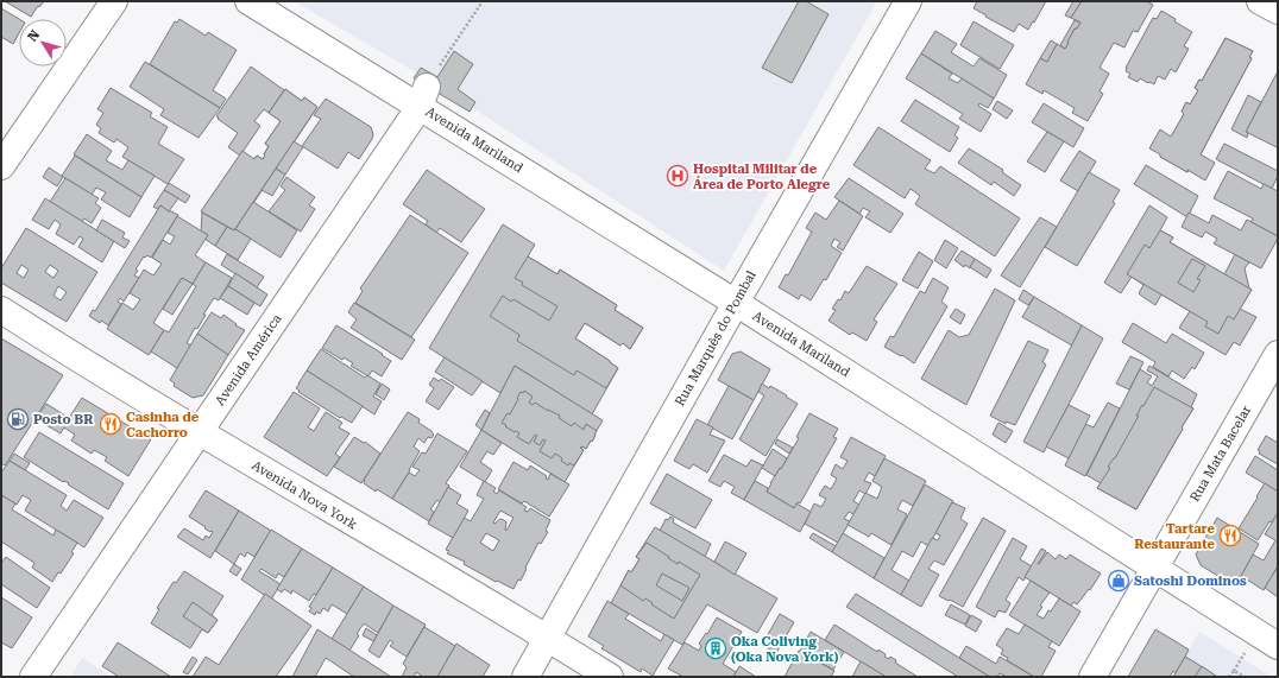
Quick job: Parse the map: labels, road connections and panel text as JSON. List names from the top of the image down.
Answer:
{
  "streets": {
    "street": [
      "Avenida Mariland",
      "Rua Marquês do Pombal",
      "Avenida América",
      "Rua Mata Bacelar",
      "Avenida Nova York"
    ]
  },
  "crossings": [
    ["Avenida Mariland", "Rua Marquês do Pombal"],
    ["Avenida Mariland", "Avenida América"],
    ["Avenida Mariland", "Rua Mata Bacelar"],
    ["Rua Marquês do Pombal", "Avenida Nova York"],
    ["Avenida América", "Avenida Nova York"]
  ],
  "places": {
    "hospital": ["Hospital Militar de Área de Porto Alegre"],
    "fuel station": ["Posto BR"],
    "restaurant": ["Casinha de Cachorro", "Tartare Restaurante"],
    "shop": ["Satoshi Dominos"],
    "building": ["Oka Coliving (Oka Nova York)"]
  },
  "north": "top left"
}
